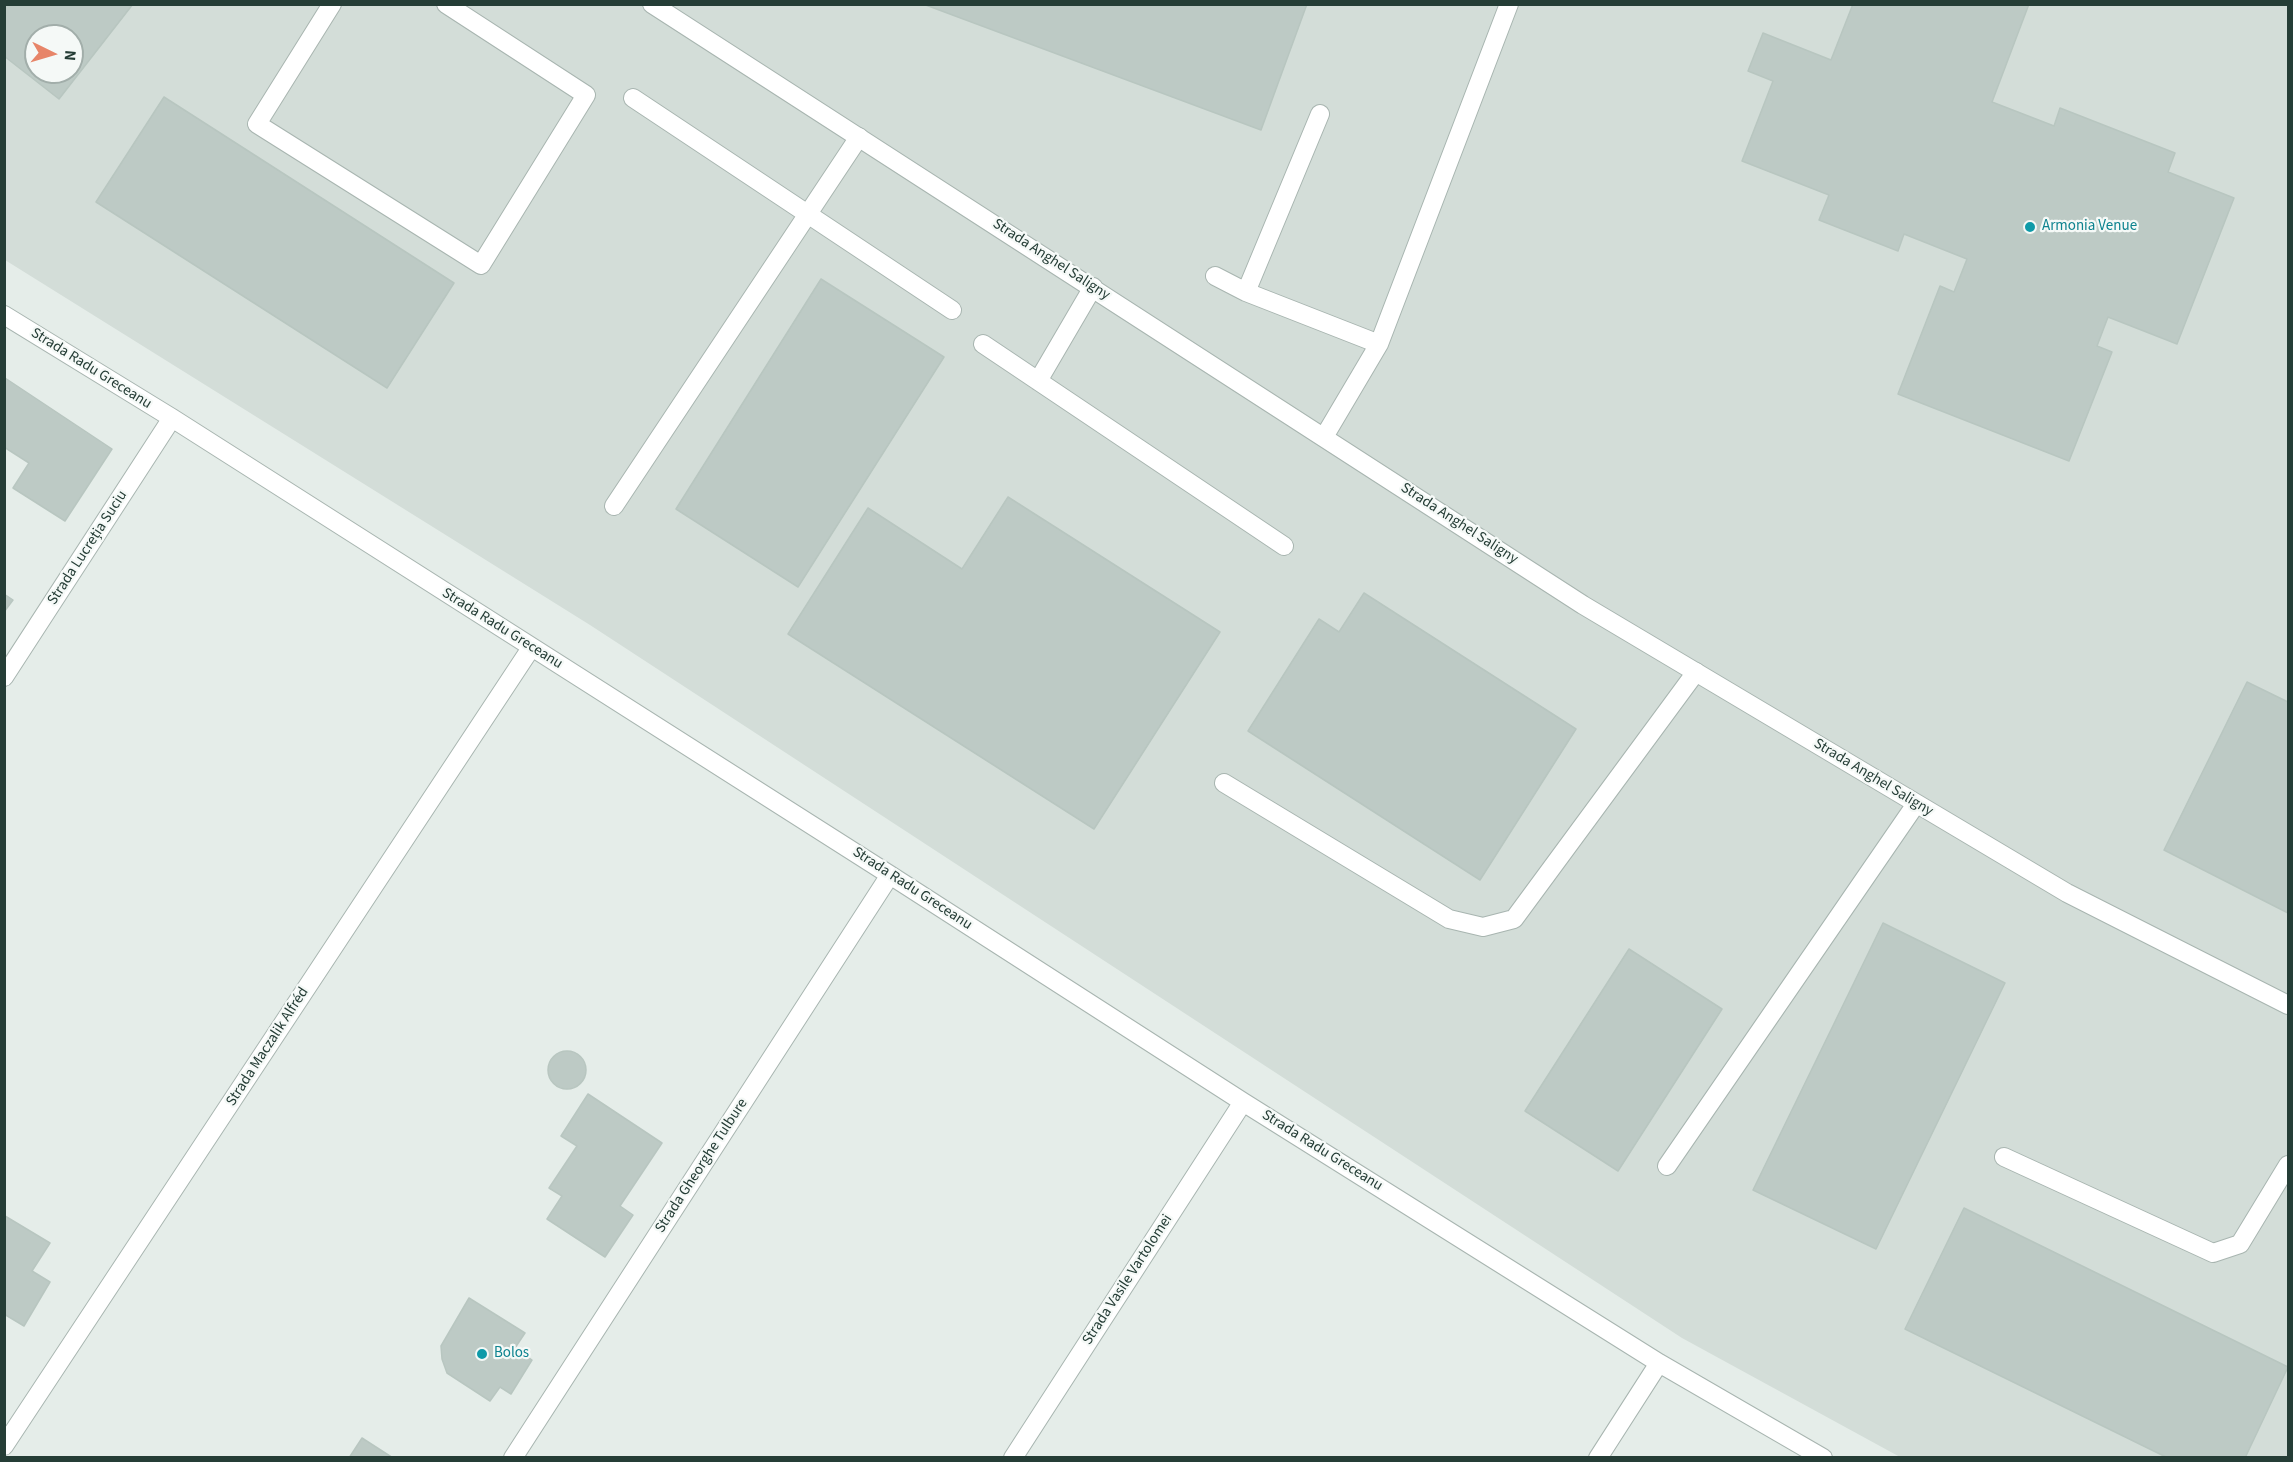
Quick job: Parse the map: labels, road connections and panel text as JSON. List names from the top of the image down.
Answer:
{
  "streets": {
    "street": [
      "Strada Anghel Saligny",
      "Strada Radu Greceanu",
      "Strada Lucreția Suciu",
      "Strada Maczalik Alfréd",
      "Strada Gheorghe Tulbure",
      "Strada Vasile Vartolomei"
    ]
  },
  "crossings": [
    ["Strada Radu Greceanu", "Strada Lucreția Suciu"],
    ["Strada Radu Greceanu", "Strada Maczalik Alfréd"],
    ["Strada Radu Greceanu", "Strada Gheorghe Tulbure"],
    ["Strada Radu Greceanu", "Strada Vasile Vartolomei"]
  ],
  "places": ["Armonia Venue", "Bolos"],
  "north": "right"
}
